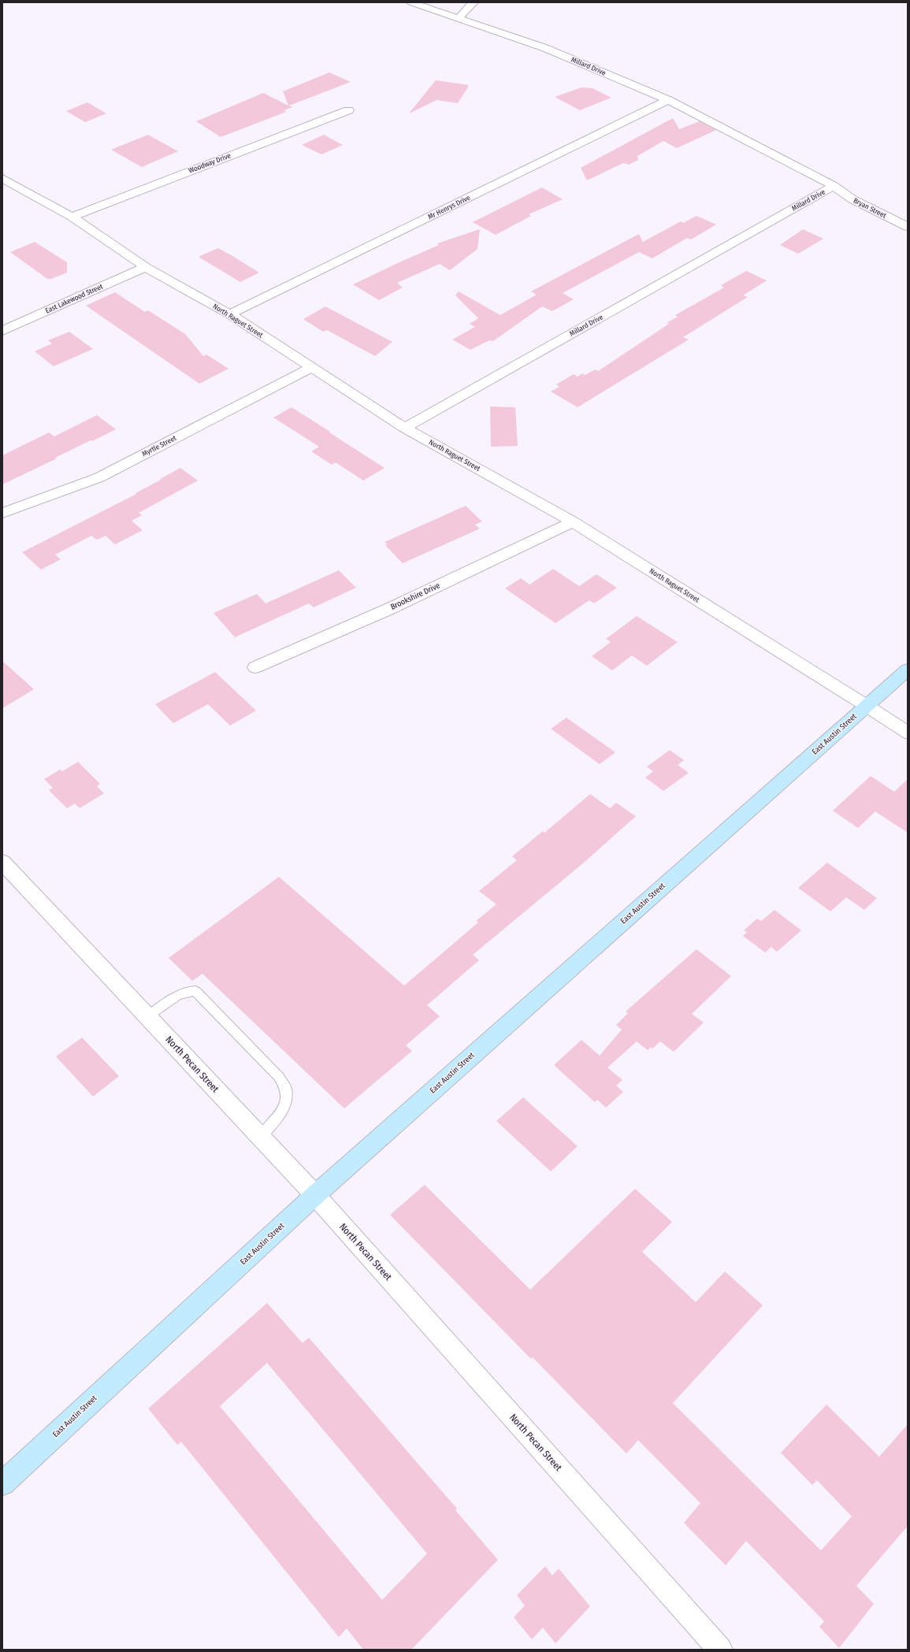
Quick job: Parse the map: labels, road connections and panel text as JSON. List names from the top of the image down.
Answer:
{
  "streets": {
    "main road": ["East Austin Street"],
    "street": [
      "Millard Drive",
      "Woodway Drive",
      "Mr Henrys Drive",
      "Bryan Street",
      "East Lakewood Street",
      "North Raguet Street",
      "Myrtle Street",
      "Brookshire Drive",
      "North Pecan Street"
    ]
  },
  "crossings": [
    ["Millard Drive", "Mr Henrys Drive"],
    ["Millard Drive", "Bryan Street"],
    ["Millard Drive", "North Raguet Street"],
    ["Woodway Drive", "North Raguet Street"],
    ["Mr Henrys Drive", "North Raguet Street"],
    ["East Lakewood Street", "North Raguet Street"],
    ["North Raguet Street", "Myrtle Street"],
    ["North Raguet Street", "Brookshire Drive"],
    ["North Raguet Street", "East Austin Street"],
    ["East Austin Street", "North Pecan Street"]
  ]
}
